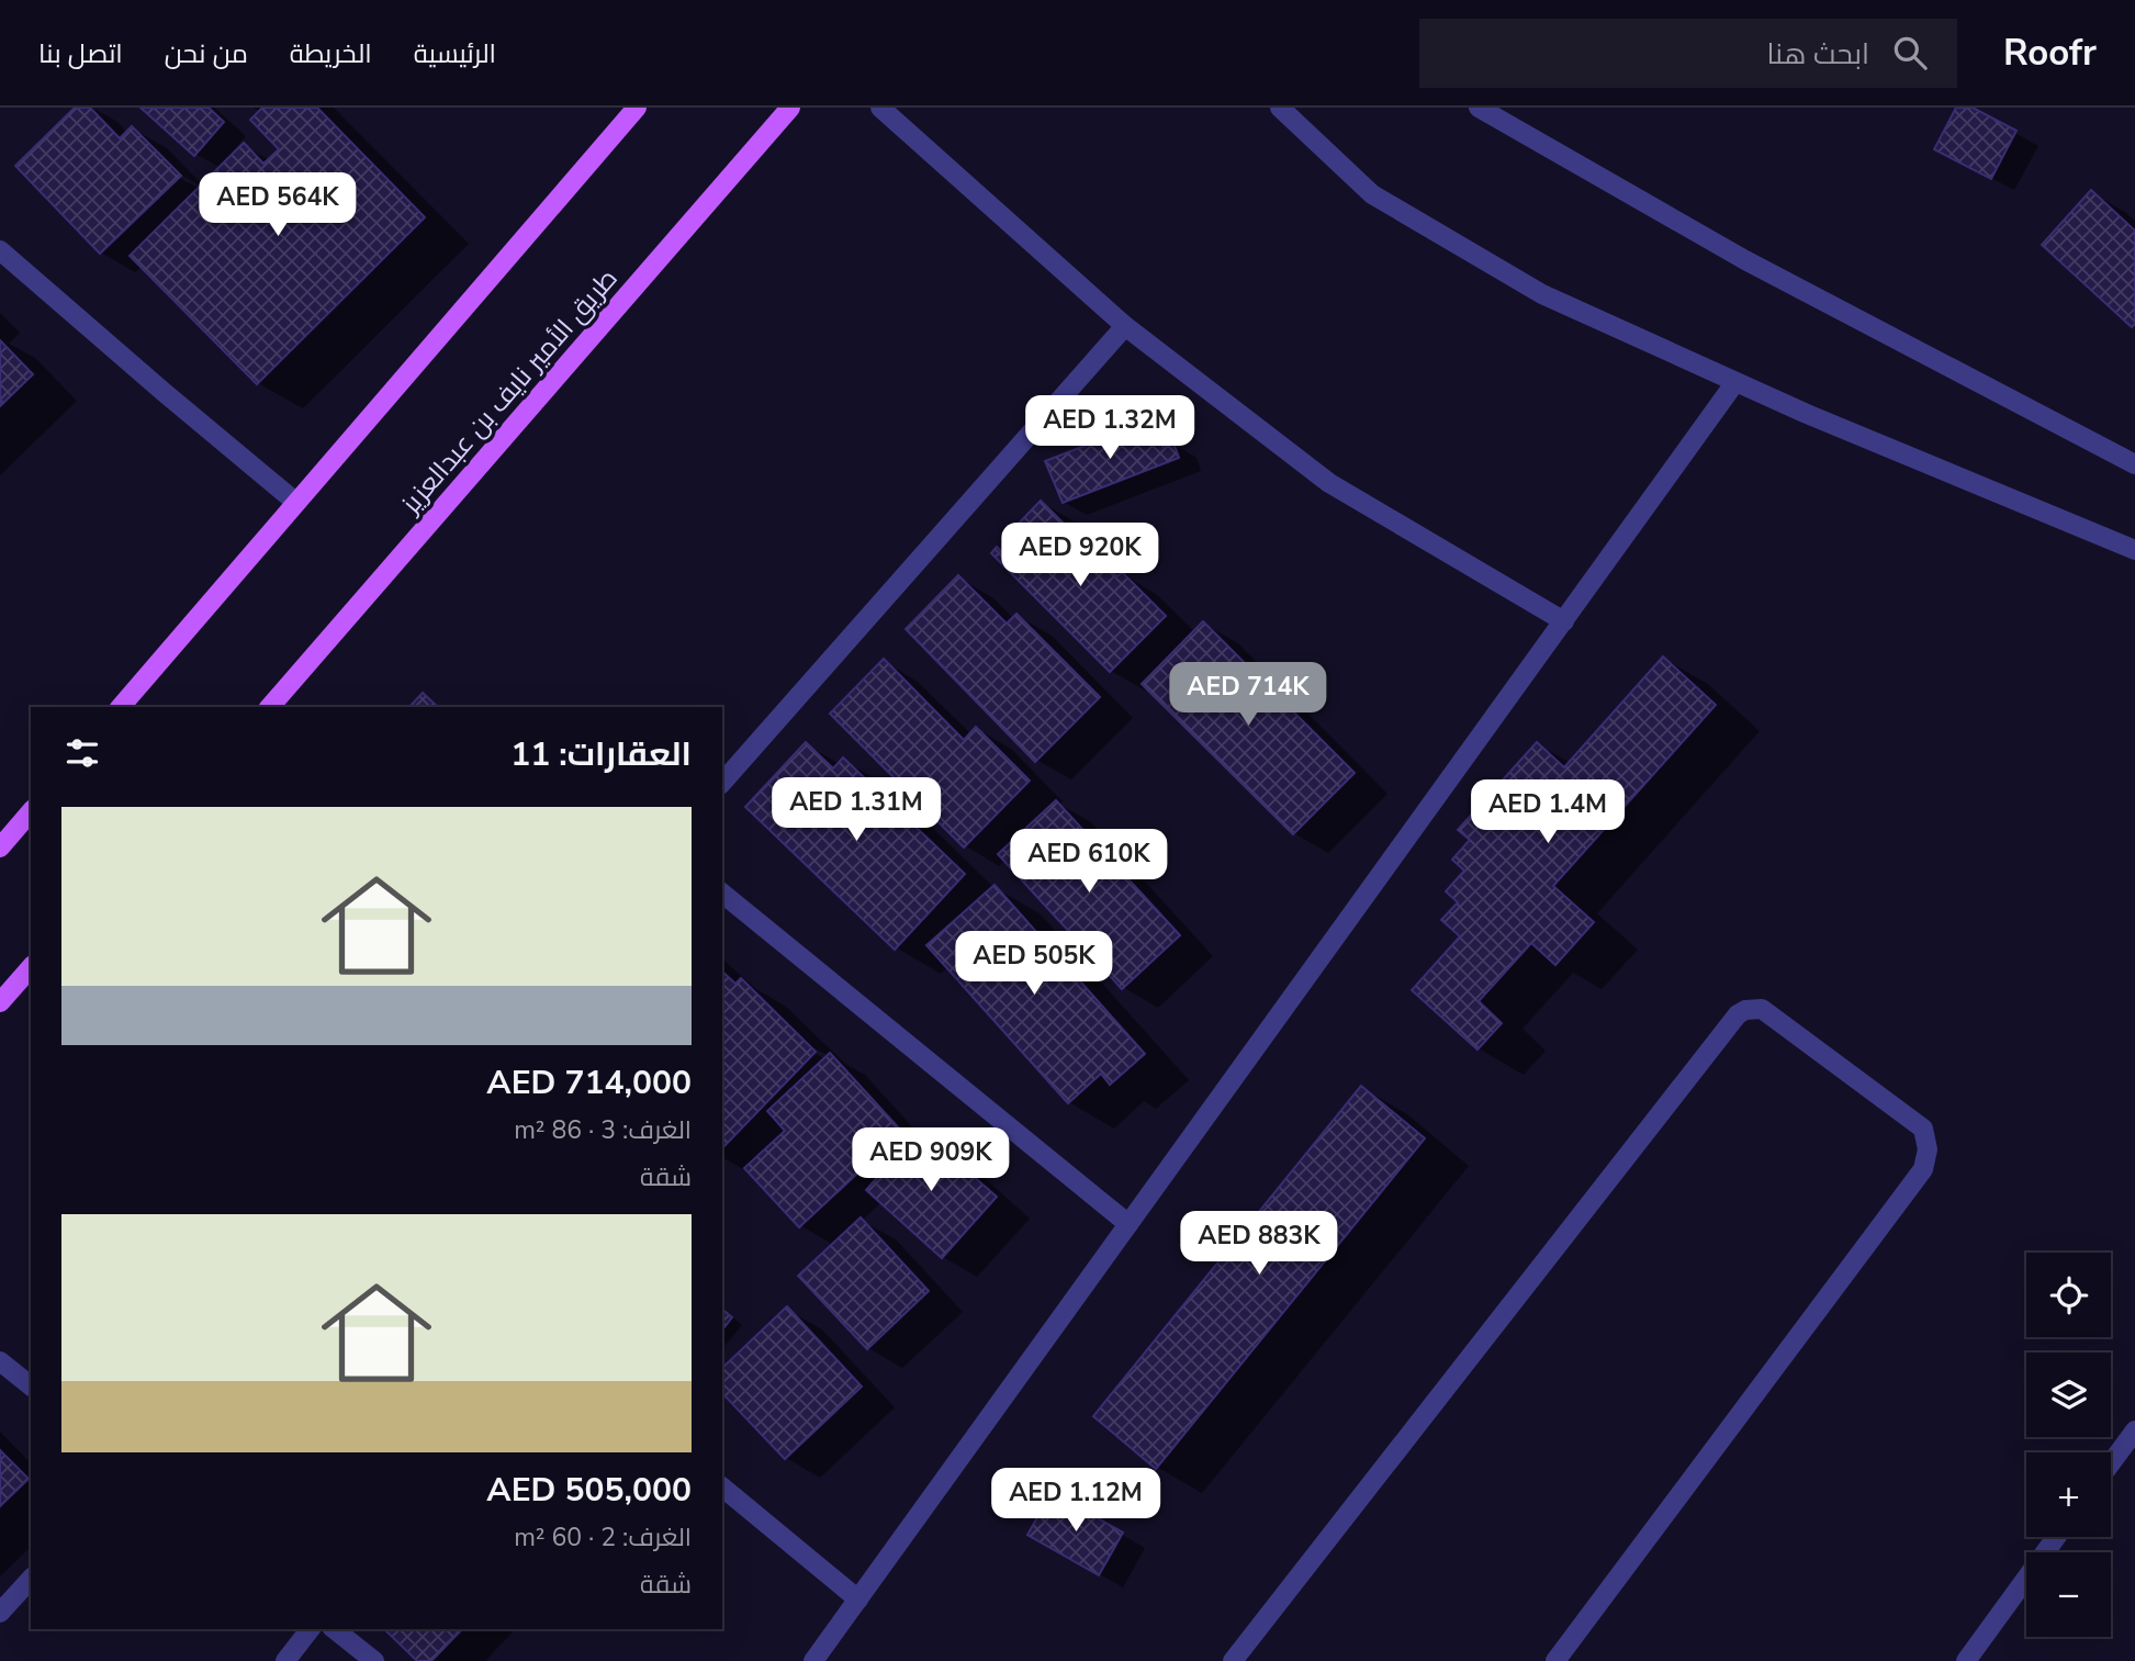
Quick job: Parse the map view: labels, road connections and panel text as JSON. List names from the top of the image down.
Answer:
{
  "streets": {
    "main road": ["طريق الأمير نايف بن عبدالعزيز"]
  },
  "page": {
    "header": "Roofr",
    "search": "ابحث هنا",
    "nav": [
      "الرئيسية",
      "الخريطة",
      "من نحن",
      "اتصل بنا"
    ],
    "price": [
      "AED 564K",
      "AED 1.32M",
      "AED 920K",
      "AED 714K",
      "AED 1.31M",
      "AED 1.4M",
      "AED 610K",
      "AED 505K",
      "AED 909K",
      "AED 883K",
      "AED 1.12M"
    ],
    "heading": "العقارات: 11",
    "list": [
      {
        "name": "AED 714,000",
        "note": "الغرف: 3 · 86 m² · شقة"
      },
      {
        "name": "AED 505,000",
        "note": "الغرف: 2 · 60 m² · شقة"
      }
    ],
    "map_buttons": ["+", "−"]
  }
}
